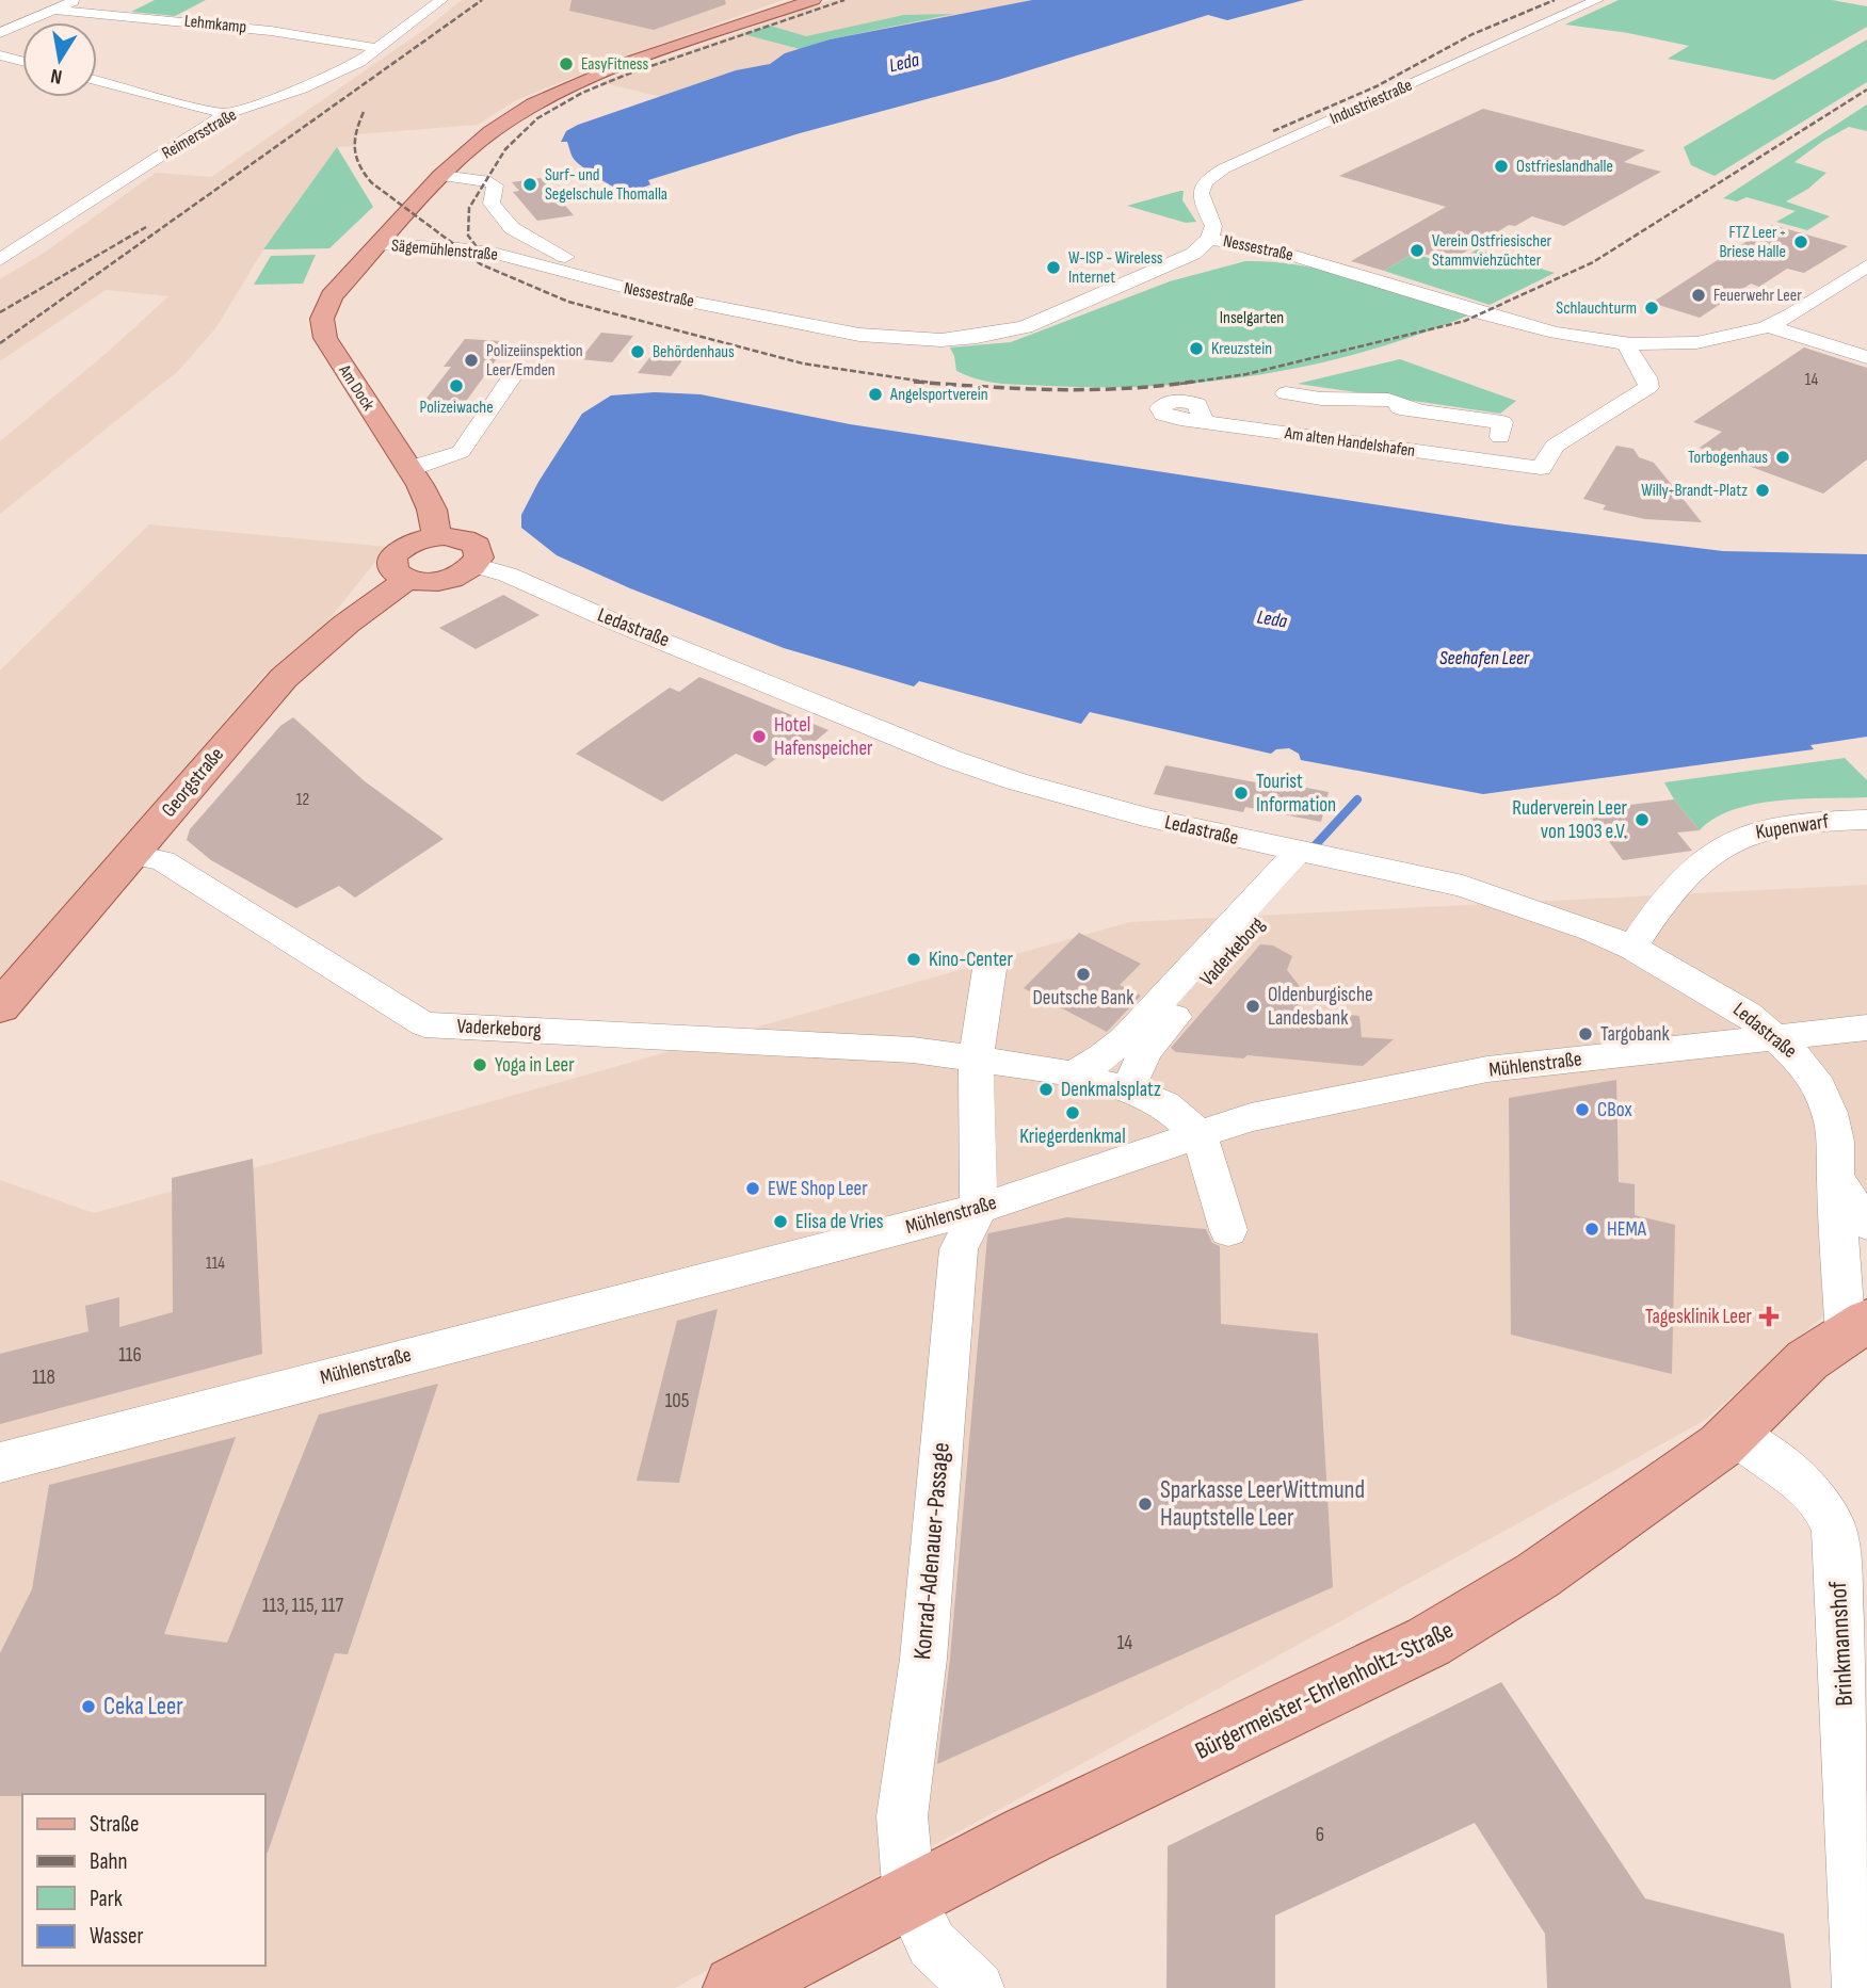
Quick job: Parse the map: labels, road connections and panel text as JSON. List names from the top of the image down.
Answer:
{
  "streets": {
    "main road": [
      "Sägemühlenstraße",
      "Am Dock",
      "Georgstraße",
      "Bürgermeister-Ehrlenholtz-Straße"
    ],
    "street": [
      "Lehmkamp",
      "Industriestraße",
      "Reimersstraße",
      "Nessestraße",
      "Am alten Handelshafen",
      "Ledastraße",
      "Kupenwarf",
      "Vaderkeborg",
      "Mühlenstraße",
      "Konrad-Adenauer-Passage",
      "Brinkmannshof"
    ]
  },
  "crossings": [
    ["Lehmkamp", "Reimersstraße"],
    ["Industriestraße", "Nessestraße"],
    ["Nessestraße", "Sägemühlenstraße"],
    ["Nessestraße", "Am alten Handelshafen"],
    ["Sägemühlenstraße", "Am Dock"],
    ["Ledastraße", "Kupenwarf"],
    ["Ledastraße", "Vaderkeborg"],
    ["Ledastraße", "Mühlenstraße"],
    ["Ledastraße", "Bürgermeister-Ehrlenholtz-Straße"],
    ["Georgstraße", "Vaderkeborg"],
    ["Vaderkeborg", "Mühlenstraße"],
    ["Mühlenstraße", "Konrad-Adenauer-Passage"],
    ["Konrad-Adenauer-Passage", "Bürgermeister-Ehrlenholtz-Straße"],
    ["Brinkmannshof", "Bürgermeister-Ehrlenholtz-Straße"]
  ],
  "water": ["Leda", "Seehafen Leer"],
  "parks": ["Inselgarten"],
  "places": {
    "other": [
      "EasyFitness",
      "Ostfrieslandhalle",
      "Surf- und Segelschule Thomalla",
      "FTZ Leer - Briese Halle",
      "Verein Ostfriesischer Stammviehzüchter",
      "W-ISP - Wireless Internet",
      "Feuerwehr Leer",
      "Schlauchturm",
      "Kreuzstein",
      "Behördenhaus",
      "Polizeiinspektion Leer/Emden",
      "Polizeiwache",
      "Angelsportverein",
      "Torbogenhaus",
      "Willy-Brandt-Platz",
      "Hotel Hafenspeicher",
      "Tourist Information",
      "Ruderverein Leer von 1903 e.V.",
      "Kino-Center",
      "Deutsche Bank",
      "Oldenburgische Landesbank",
      "Targobank",
      "Yoga in Leer",
      "Denkmalsplatz",
      "CBox",
      "Kriegerdenkmal",
      "EWE Shop Leer",
      "Elisa de Vries",
      "HEMA",
      "Sparkasse LeerWittmund Hauptstelle Leer",
      "Ceka Leer"
    ],
    "health": ["Tagesklinik Leer"]
  },
  "house_numbers": [
    "14",
    "12",
    "114",
    "116",
    "118",
    "105",
    "113, 115, 117",
    "14",
    "6"
  ],
  "legend": [
    "Straße",
    "Bahn",
    "Park",
    "Wasser"
  ],
  "north": "bottom"
}
